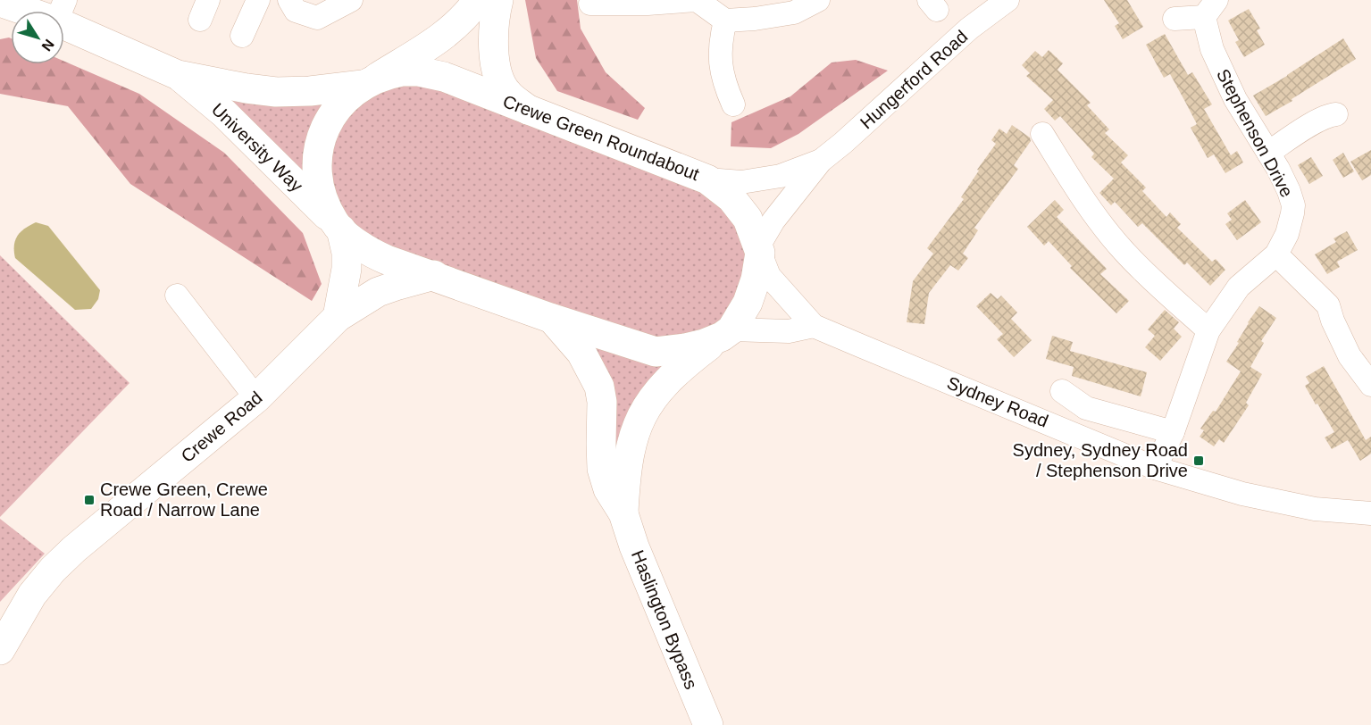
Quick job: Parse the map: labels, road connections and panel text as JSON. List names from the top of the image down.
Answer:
{
  "streets": {
    "main road": [
      "Crewe Green Roundabout",
      "University Way",
      "Crewe Road",
      "Haslington Bypass"
    ],
    "street": ["Hungerford Road", "Stephenson Drive", "Sydney Road"]
  },
  "crossings": [
    ["Hungerford Road", "Crewe Green Roundabout"],
    ["Hungerford Road", "Sydney Road"],
    ["Stephenson Drive", "Sydney Road"],
    ["Crewe Green Roundabout", "University Way"],
    ["Crewe Green Roundabout", "Sydney Road"]
  ],
  "places": {
    "transit": ["Sydney, Sydney Road / Stephenson Drive", "Crewe Green, Crewe Road / Narrow Lane"]
  },
  "north": "bottom right"
}
